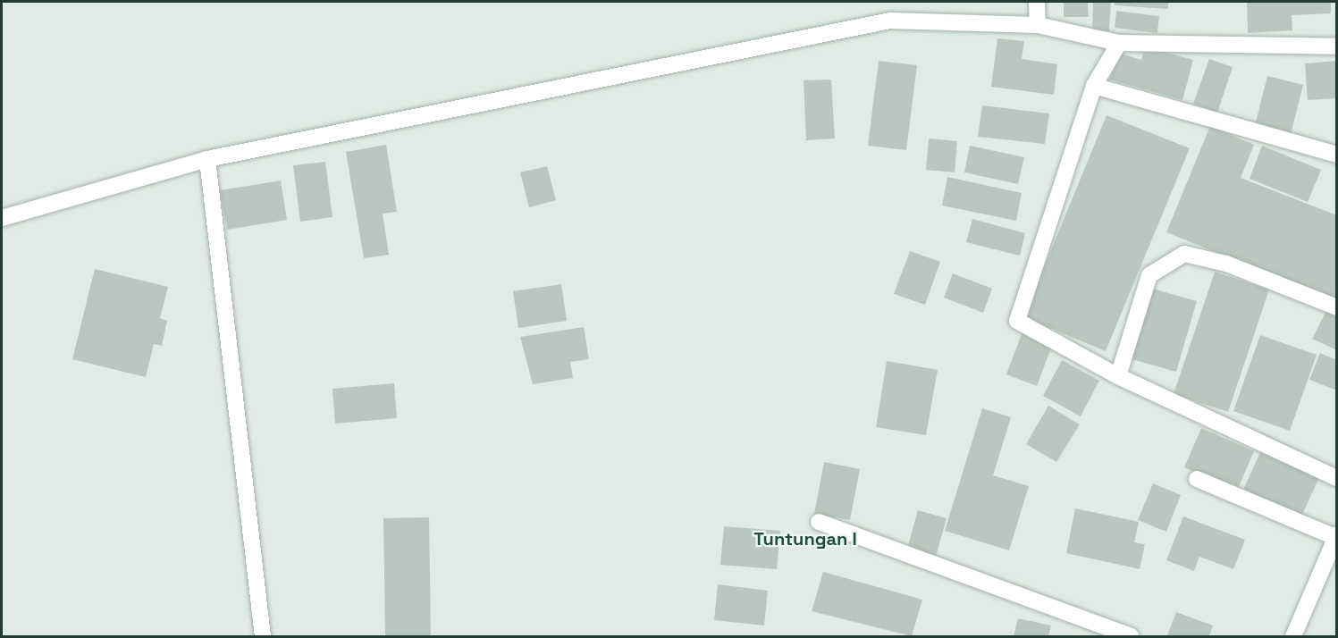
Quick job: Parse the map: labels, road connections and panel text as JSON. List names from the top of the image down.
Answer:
{
  "districts": ["Tuntungan I"]
}
